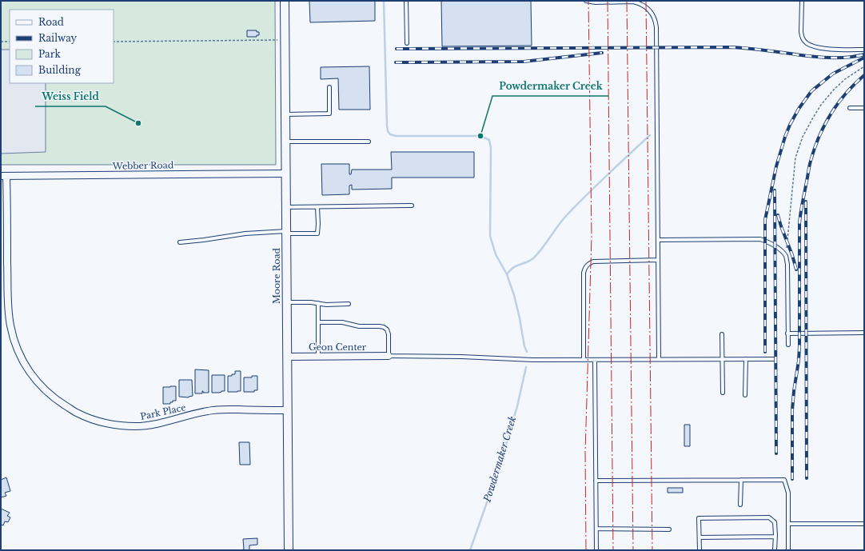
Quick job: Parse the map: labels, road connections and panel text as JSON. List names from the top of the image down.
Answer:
{
  "streets": {
    "street": [
      "Webber Road",
      "Moore Road",
      "Geon Center",
      "Park Place"
    ]
  },
  "crossings": [
    ["Webber Road", "Moore Road"],
    ["Webber Road", "Park Place"],
    ["Moore Road", "Geon Center"],
    ["Moore Road", "Park Place"]
  ],
  "water": ["Powdermaker Creek"],
  "places": ["Weiss Field", "Powdermaker Creek"],
  "legend": [
    "Road",
    "Railway",
    "Park",
    "Building"
  ]
}
